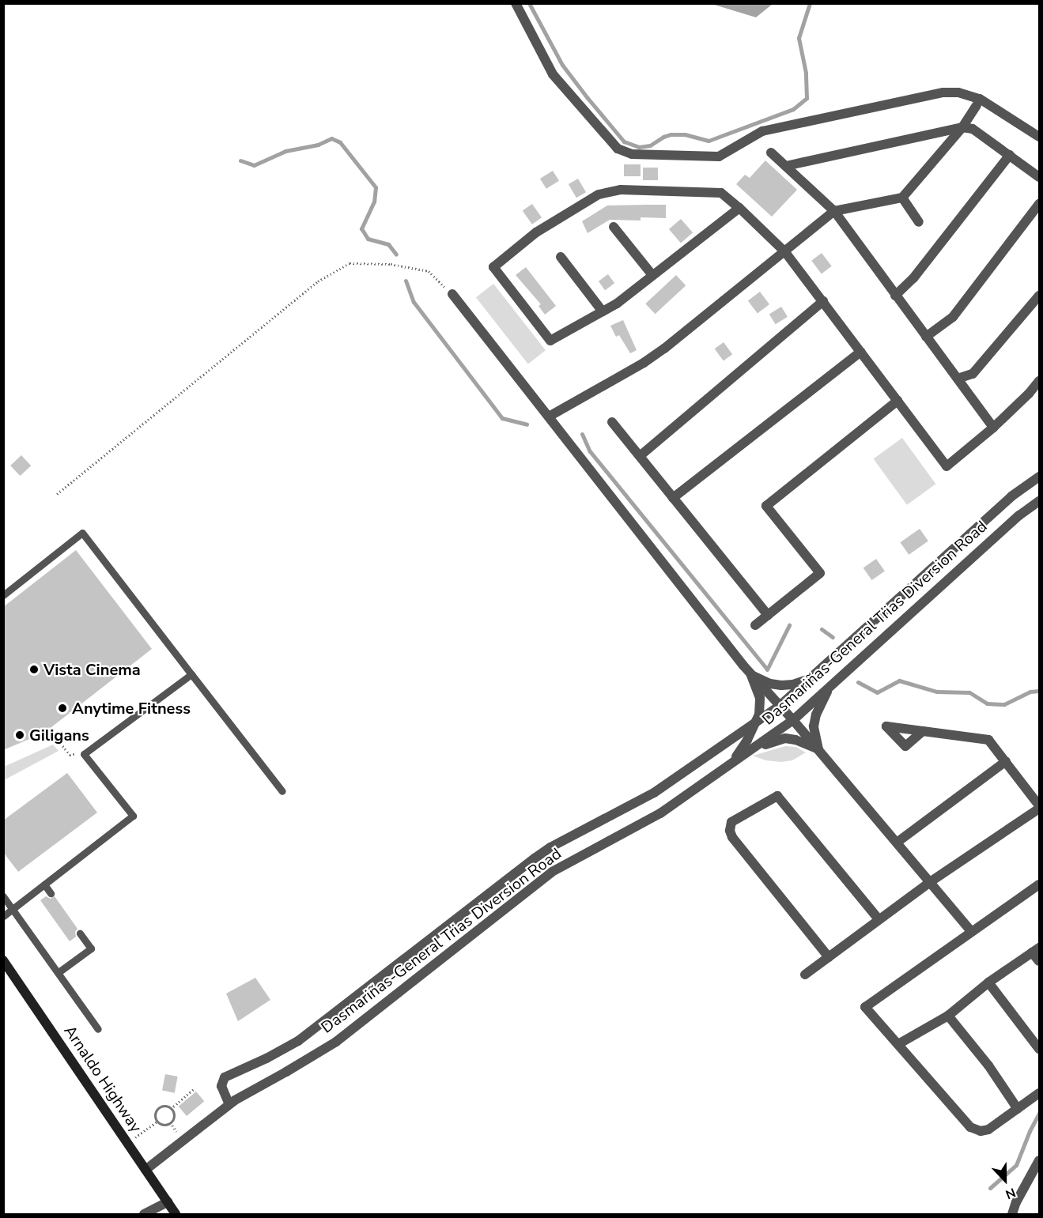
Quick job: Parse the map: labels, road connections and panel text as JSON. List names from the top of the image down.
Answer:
{
  "streets": {
    "main road": ["Arnaldo Highway"],
    "street": ["Dasmariñas-General Trias Diversion Road"]
  },
  "crossings": [
    ["Dasmariñas-General Trias Diversion Road", "Arnaldo Highway"]
  ],
  "places": ["Vista Cinema", "Anytime Fitness", "Giligans"],
  "north": "bottom"
}
